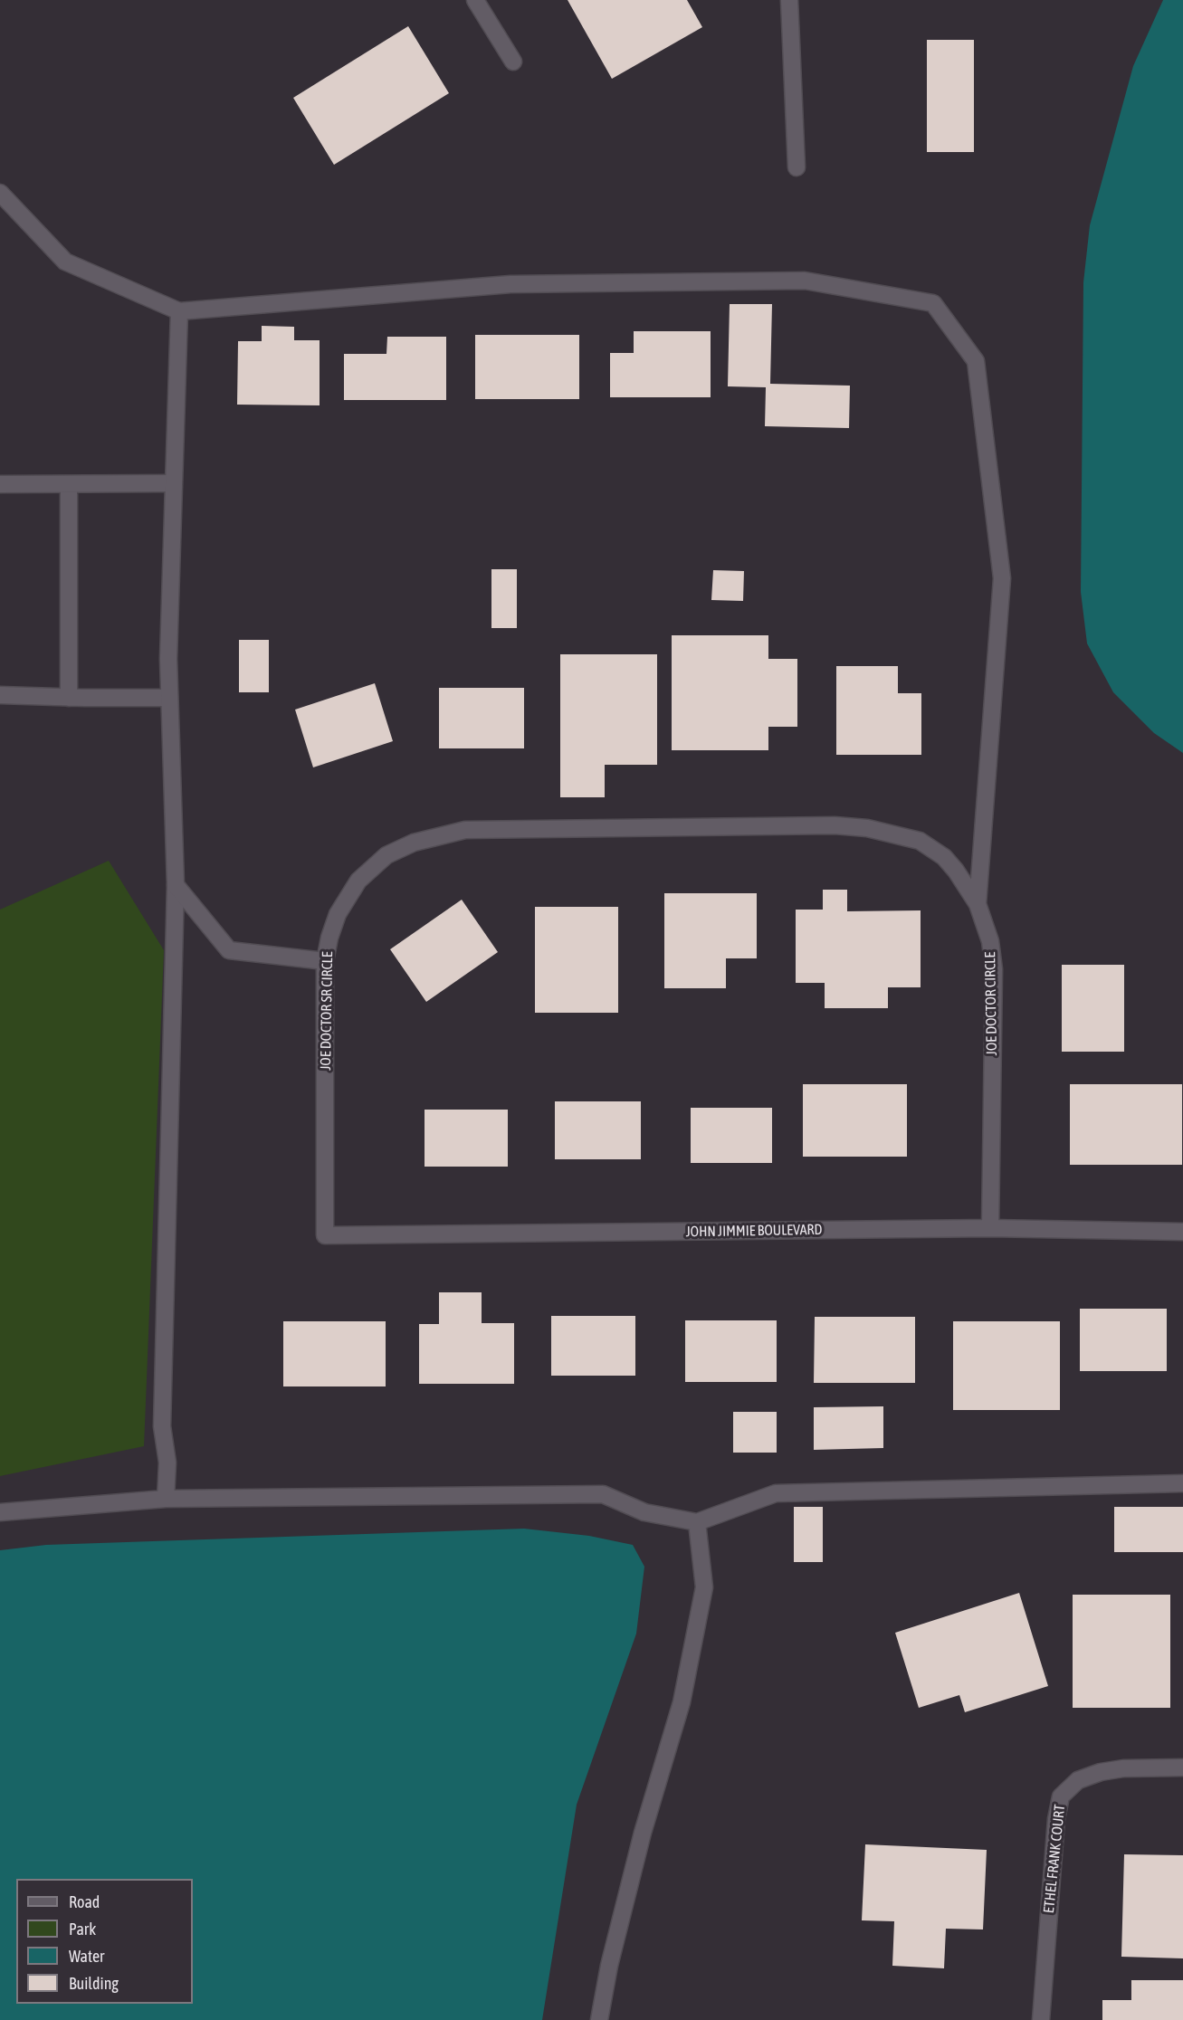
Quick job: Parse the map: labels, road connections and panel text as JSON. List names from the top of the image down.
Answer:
{
  "streets": {
    "street": [
      "JOE DOCTOR CIRCLE",
      "JOE DOCTOR SR CIRCLE",
      "JOHN JIMMIE BOULEVARD",
      "ETHEL FRANK COURT"
    ]
  },
  "crossings": [
    ["JOE DOCTOR CIRCLE", "JOE DOCTOR SR CIRCLE"],
    ["JOE DOCTOR CIRCLE", "JOHN JIMMIE BOULEVARD"],
    ["JOE DOCTOR SR CIRCLE", "JOHN JIMMIE BOULEVARD"]
  ],
  "legend": [
    "Road",
    "Park",
    "Water",
    "Building"
  ]
}
